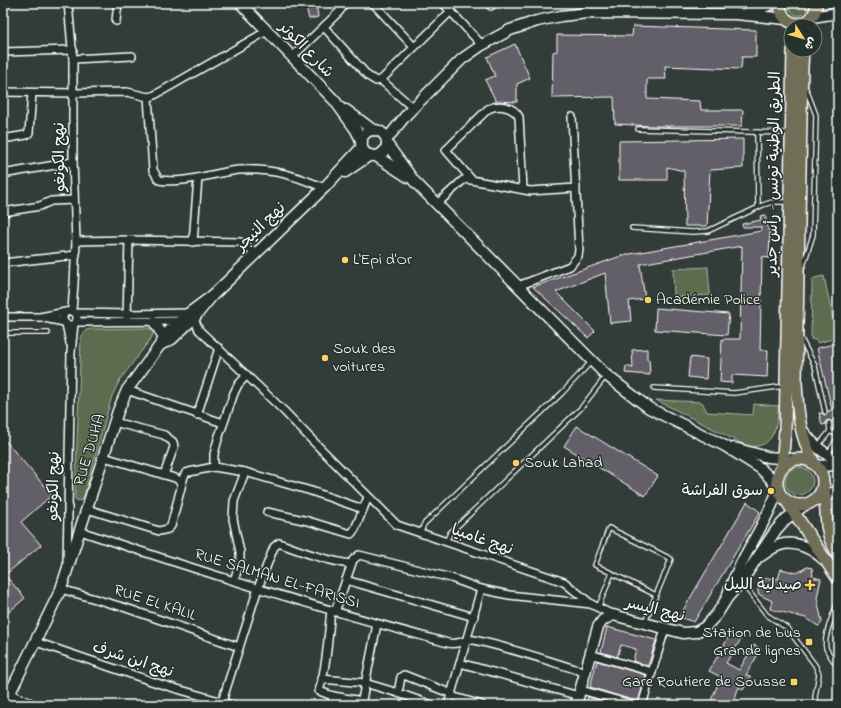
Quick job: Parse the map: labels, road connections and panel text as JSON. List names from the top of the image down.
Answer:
{
  "streets": {
    "main road": [
      "شارع الكوثر",
      "الطريق الوطنية تونس - رأس جدير",
      "نهج النيجر",
      "RUE DUHA",
      "نهج اليسر"
    ],
    "street": [
      "نهج الكونغو",
      "نهج غامبيا",
      "RUE SALMAN EL-FARISSI",
      "RUE EL KALIL",
      "نهج ابن شرف"
    ]
  },
  "crossings": [
    ["نهج الكونغو", "RUE DUHA"],
    ["نهج النيجر", "RUE DUHA"],
    ["RUE DUHA", "RUE SALMAN EL-FARISSI"],
    ["RUE DUHA", "RUE EL KALIL"],
    ["RUE DUHA", "نهج ابن شرف"],
    ["RUE SALMAN EL-FARISSI", "نهج اليسر"]
  ],
  "places": {
    "other": [
      "L'Epi d'Or",
      "Académie Police",
      "Souk des voitures",
      "Souk Lahad",
      "سوق الفراشة"
    ],
    "health": ["صيدلية الليل"],
    "transit": ["Station de bus Grande lignes", "Gare Routiere de Sousse"]
  },
  "north": "bottom right"
}
